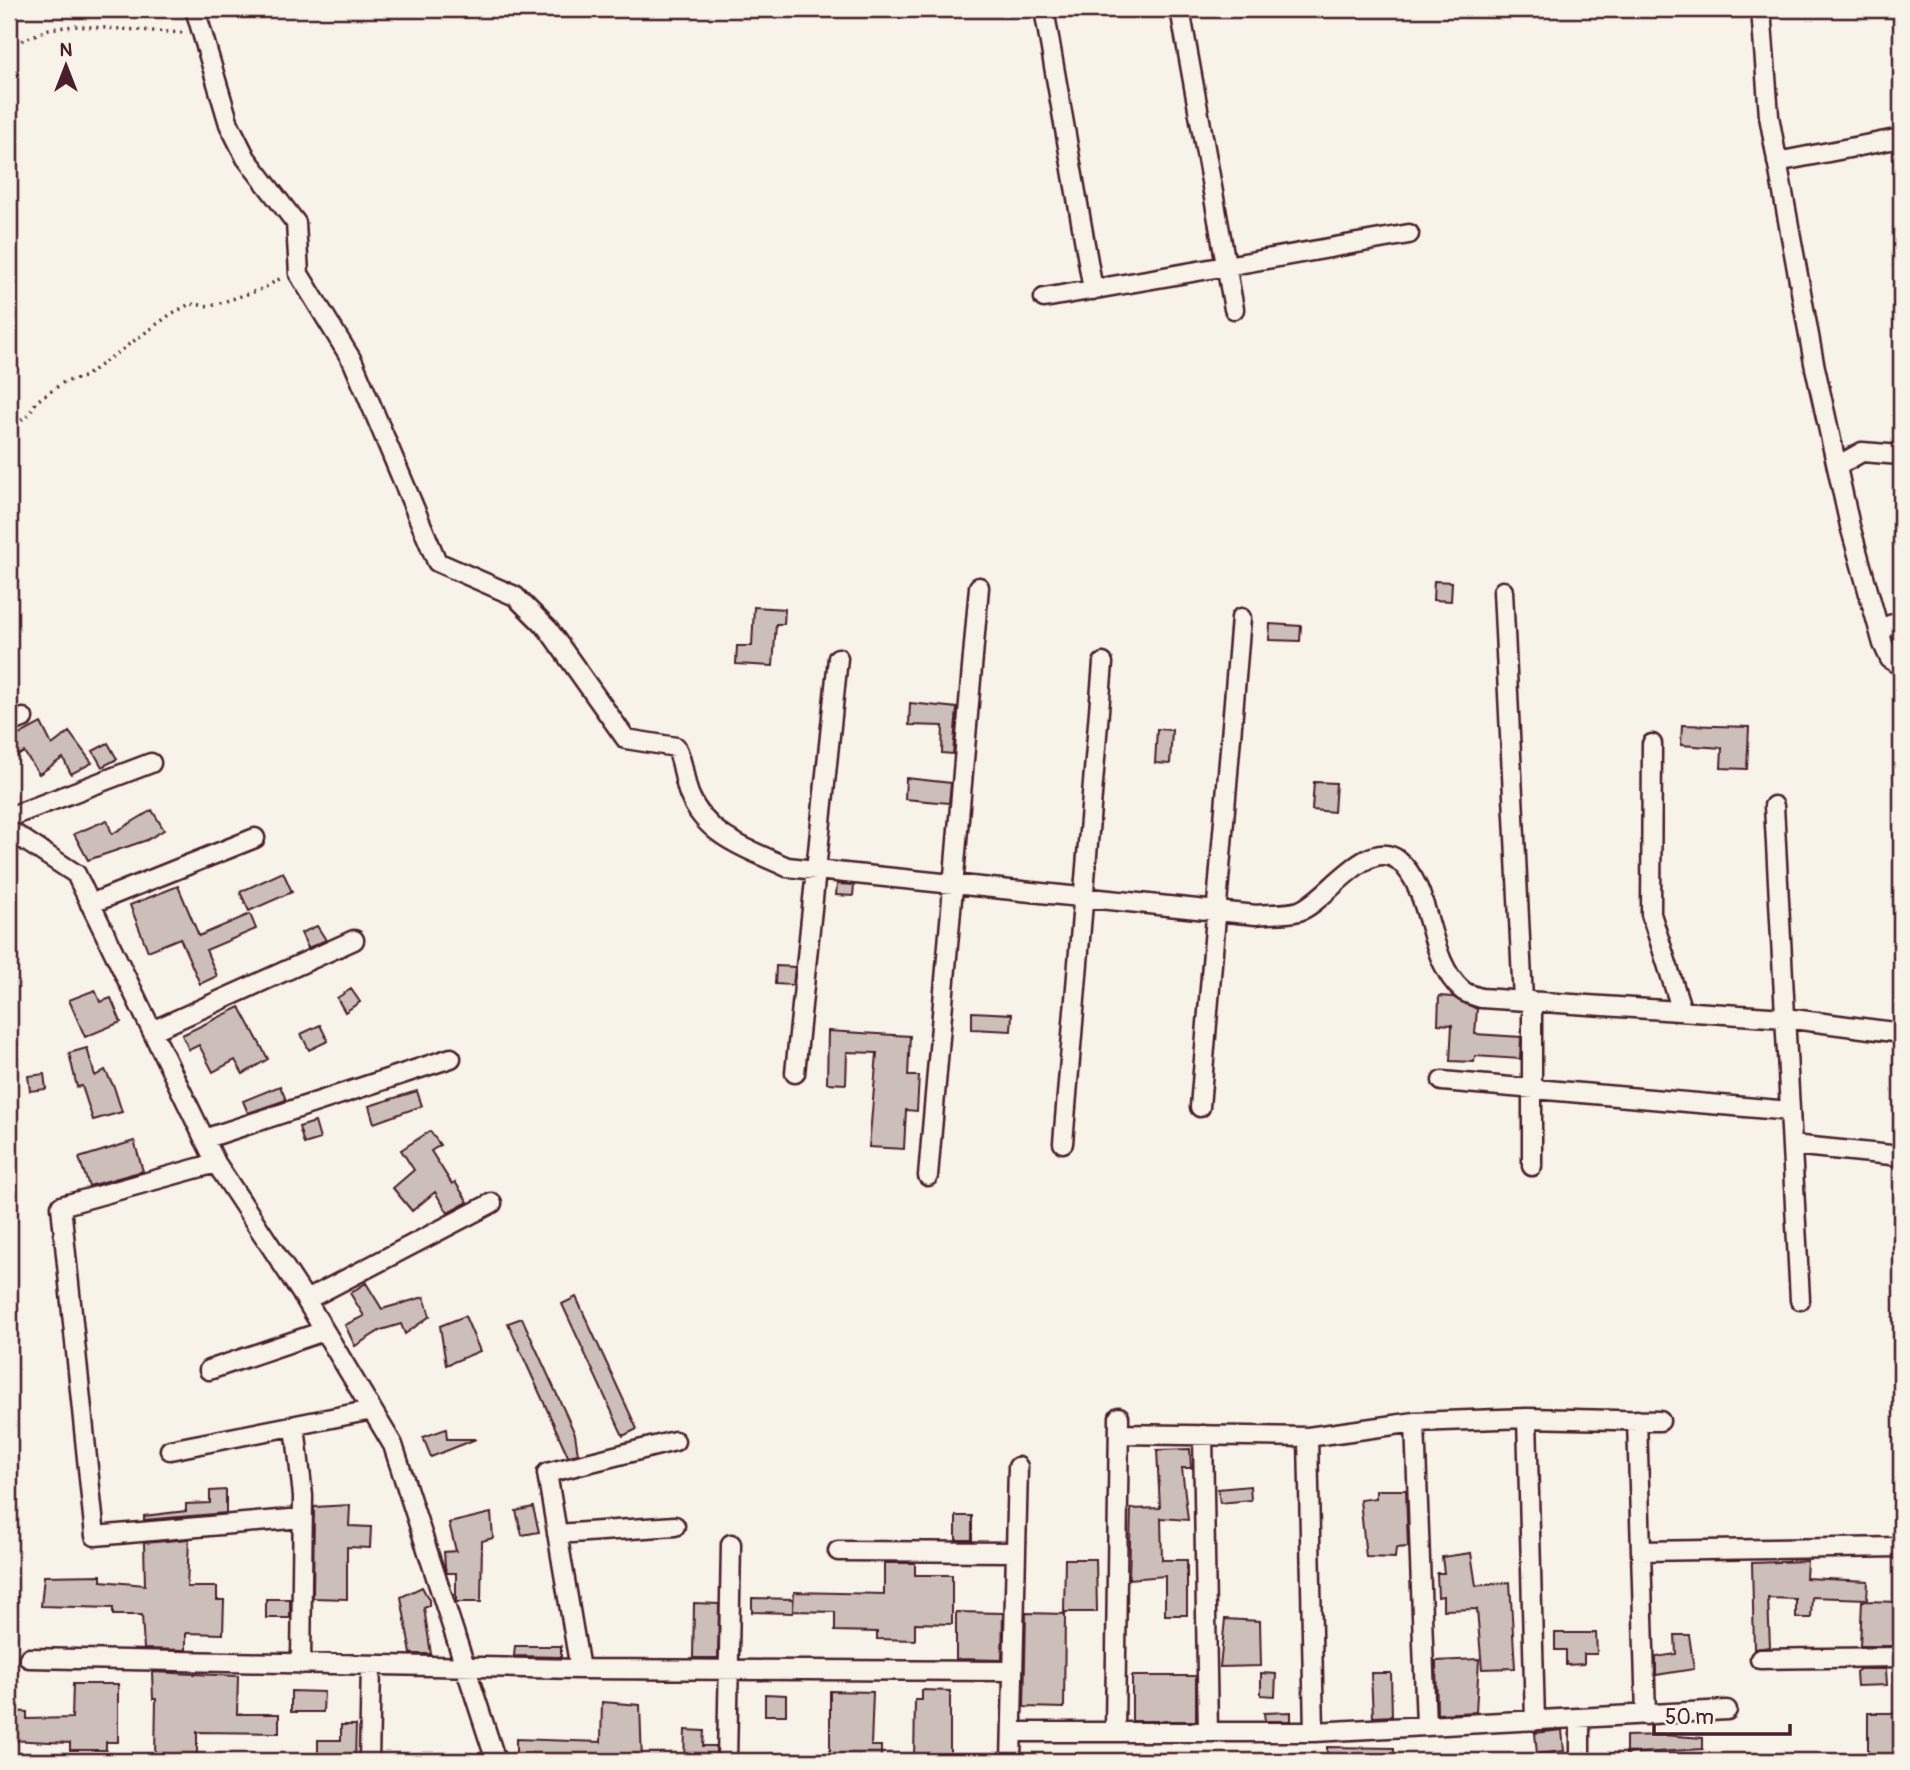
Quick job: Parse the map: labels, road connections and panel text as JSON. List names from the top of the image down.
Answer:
{
  "scale_bar": "50 m",
  "north": "top"
}
